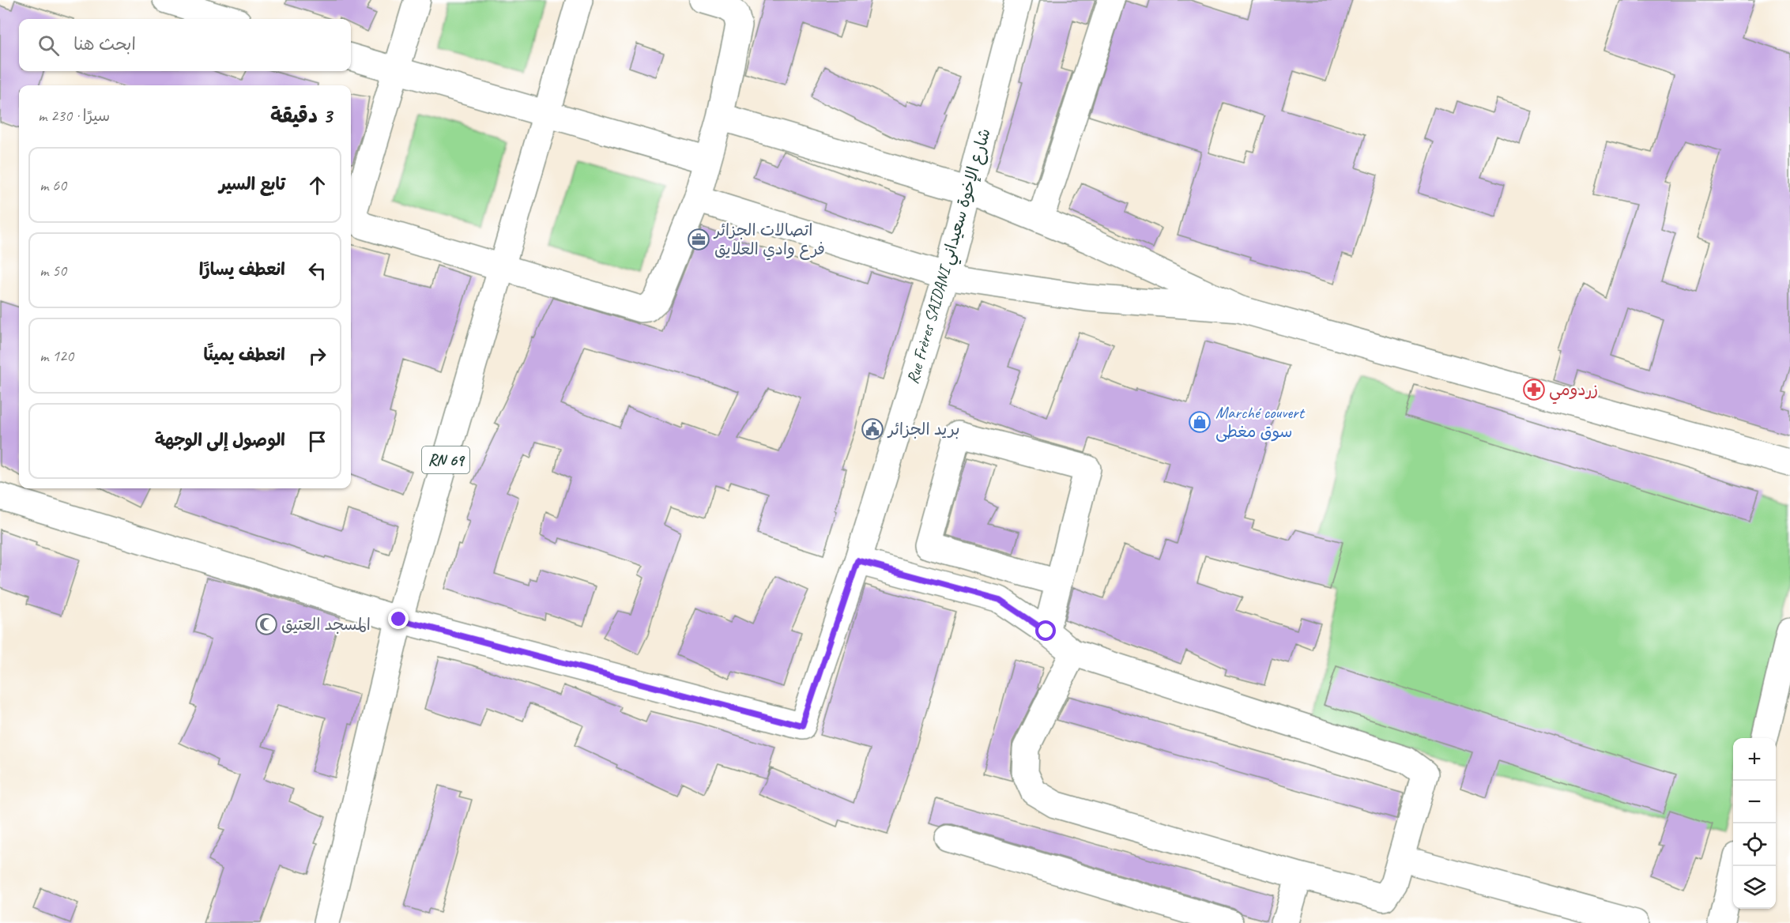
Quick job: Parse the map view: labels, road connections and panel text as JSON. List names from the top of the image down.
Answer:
{
  "streets": {
    "street": ["Rue Frères SAIDANI شارع الإخوة سعيداني", "RN 69"]
  },
  "crossings": [
    ["Rue Frères SAIDANI شارع الإخوة سعيداني", "RN 69"]
  ],
  "places": {
    "office": ["اتصالات الجزائر فرع وادي العلايق"],
    "pharmacy": ["زردومي"],
    "shop": ["Marché couvert سوق مغطى"],
    "public building": ["بريد الجزائر"],
    "mosque": ["المسجد العتيق"]
  },
  "page": {
    "search": "ابحث هنا",
    "heading": ["3 دقيقة", "سيرًا · 230 m"],
    "list": [
      ["تابع السير", "60 m"],
      ["انعطف يسارًا", "50 m"],
      ["انعطف يمينًا", "120 m"],
      "الوصول إلى الوجهة"
    ],
    "map_buttons": ["+", "−"]
  }
}
